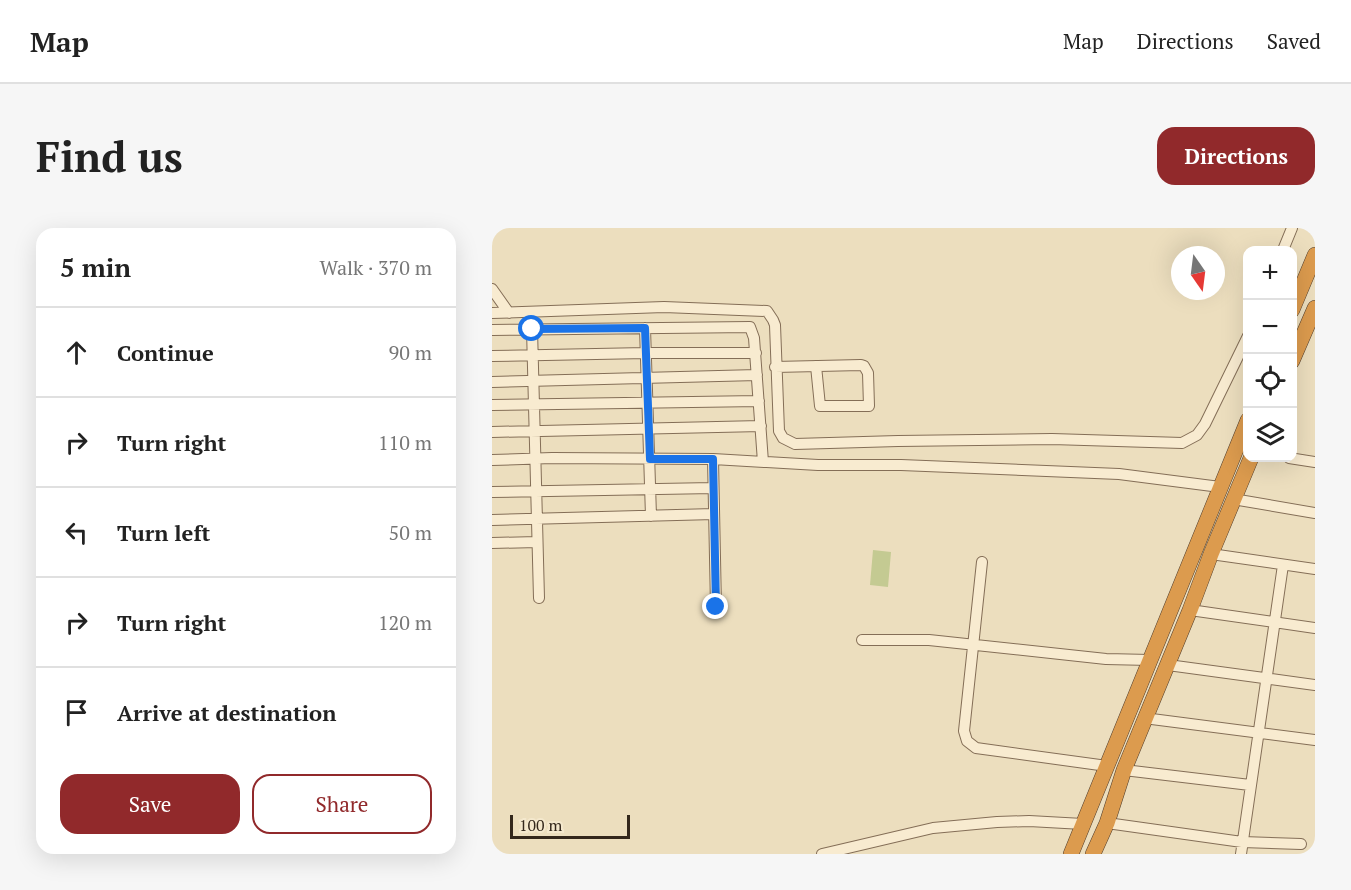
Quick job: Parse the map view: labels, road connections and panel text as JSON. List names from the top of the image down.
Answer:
{
  "scale_bar": "100 m",
  "north": "bottom",
  "page": {
    "header": "Map",
    "nav": ["Map", "Directions", "Saved"],
    "buttons": [
      "Directions",
      ["Save", "Share"]
    ],
    "title": "Find us",
    "heading": ["5 min", "Walk · 370 m"],
    "map_buttons": ["+", "−"],
    "list": [
      ["Continue", "90 m"],
      ["Turn right", "110 m"],
      ["Turn left", "50 m"],
      ["Turn right", "120 m"],
      "Arrive at destination"
    ],
    "scale": "100 m"
  }
}
